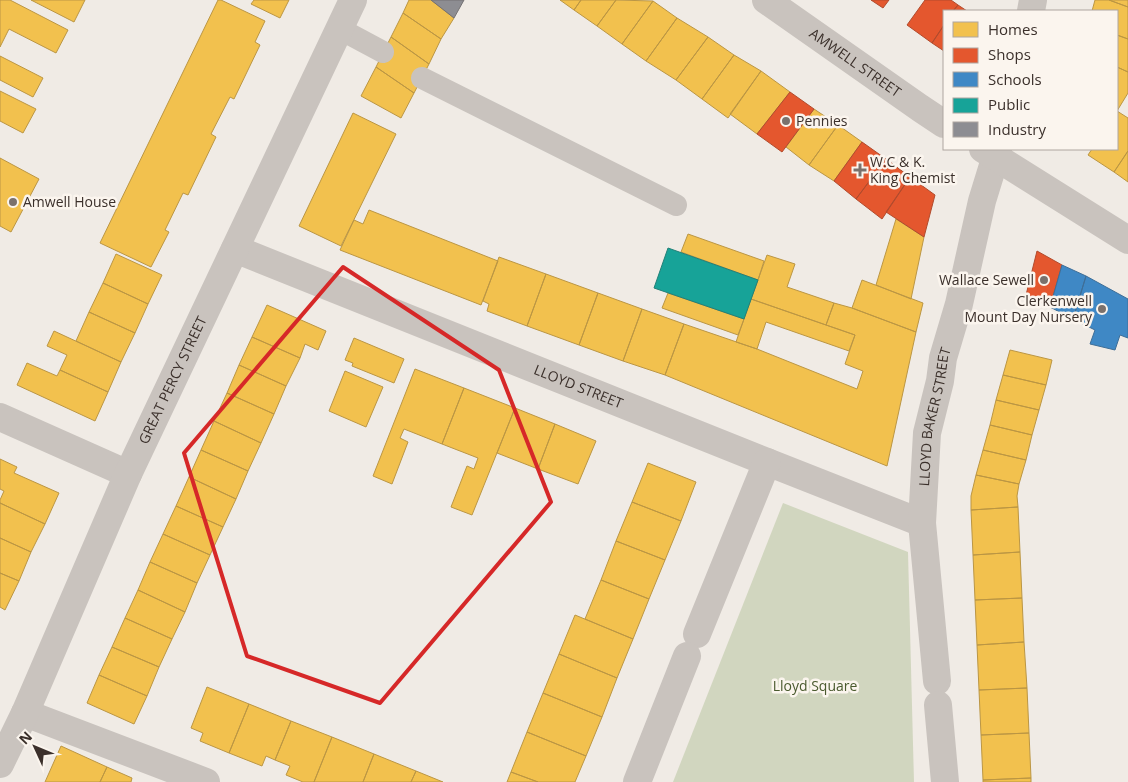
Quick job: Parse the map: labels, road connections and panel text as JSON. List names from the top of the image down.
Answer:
{
  "streets": {
    "street": [
      "AMWELL STREET",
      "GREAT PERCY STREET",
      "LLOYD STREET",
      "LLOYD BAKER STREET"
    ]
  },
  "crossings": [
    ["GREAT PERCY STREET", "LLOYD STREET"],
    ["LLOYD STREET", "LLOYD BAKER STREET"]
  ],
  "parks": ["Lloyd Square"],
  "places": {
    "other": [
      "Pennies",
      "Amwell House",
      "Wallace Sewell",
      "Clerkenwell Mount Day Nursery"
    ],
    "health": ["W.C & K. King Chemist"]
  },
  "legend": [
    "Homes",
    "Shops",
    "Schools",
    "Public",
    "Industry"
  ],
  "north": "top left"
}
